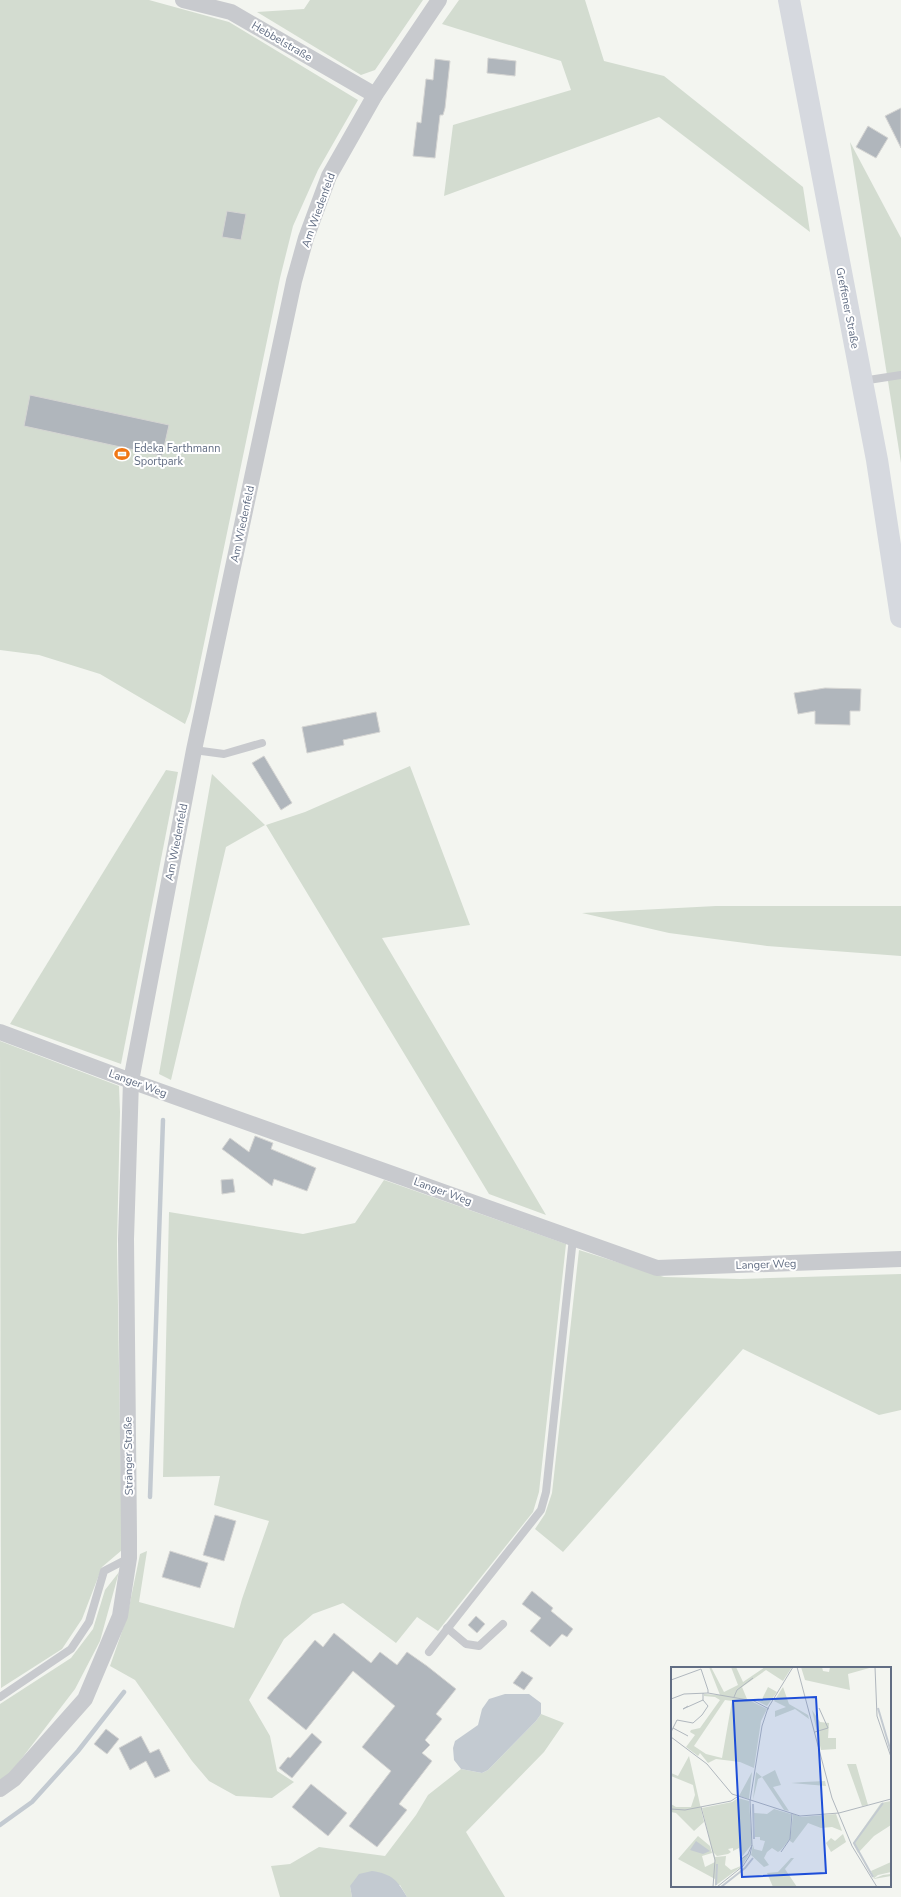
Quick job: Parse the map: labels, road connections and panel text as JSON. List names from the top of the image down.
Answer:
{
  "streets": {
    "main road": ["Greffener Straße"],
    "street": [
      "Hebbelstraße",
      "Am Wiedenfeld",
      "Langer Weg",
      "Stränger Straße"
    ]
  },
  "crossings": [
    ["Hebbelstraße", "Am Wiedenfeld"],
    ["Am Wiedenfeld", "Langer Weg"],
    ["Am Wiedenfeld", "Stränger Straße"],
    ["Langer Weg", "Stränger Straße"]
  ],
  "places": {
    "sports": ["Edeka Farthmann Sportpark"]
  }
}
